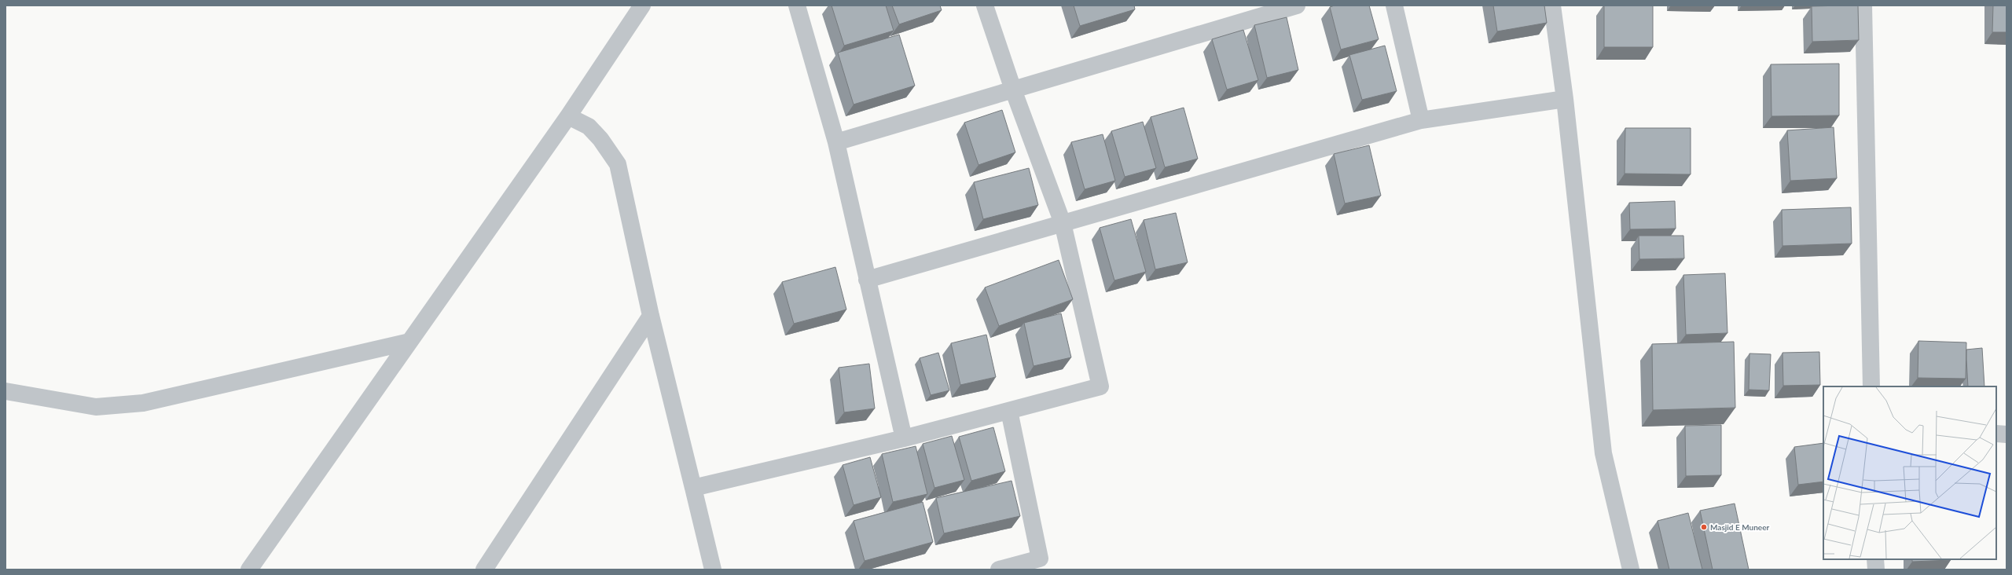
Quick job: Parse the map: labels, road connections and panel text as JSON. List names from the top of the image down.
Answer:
{
  "places": ["Masjid E Muneer"]
}
